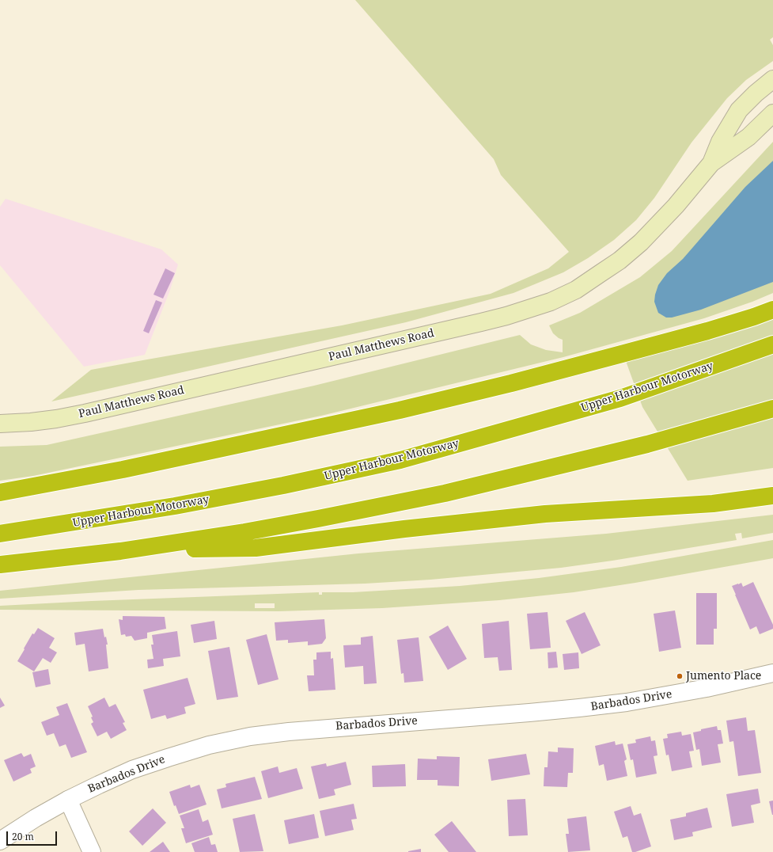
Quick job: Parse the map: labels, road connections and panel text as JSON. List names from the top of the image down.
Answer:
{
  "streets": {
    "highway": ["Upper Harbour Motorway"],
    "main road": ["Paul Matthews Road"],
    "street": ["Barbados Drive"]
  },
  "places": ["Jumento Place"],
  "scale_bar": "20 m"
}
